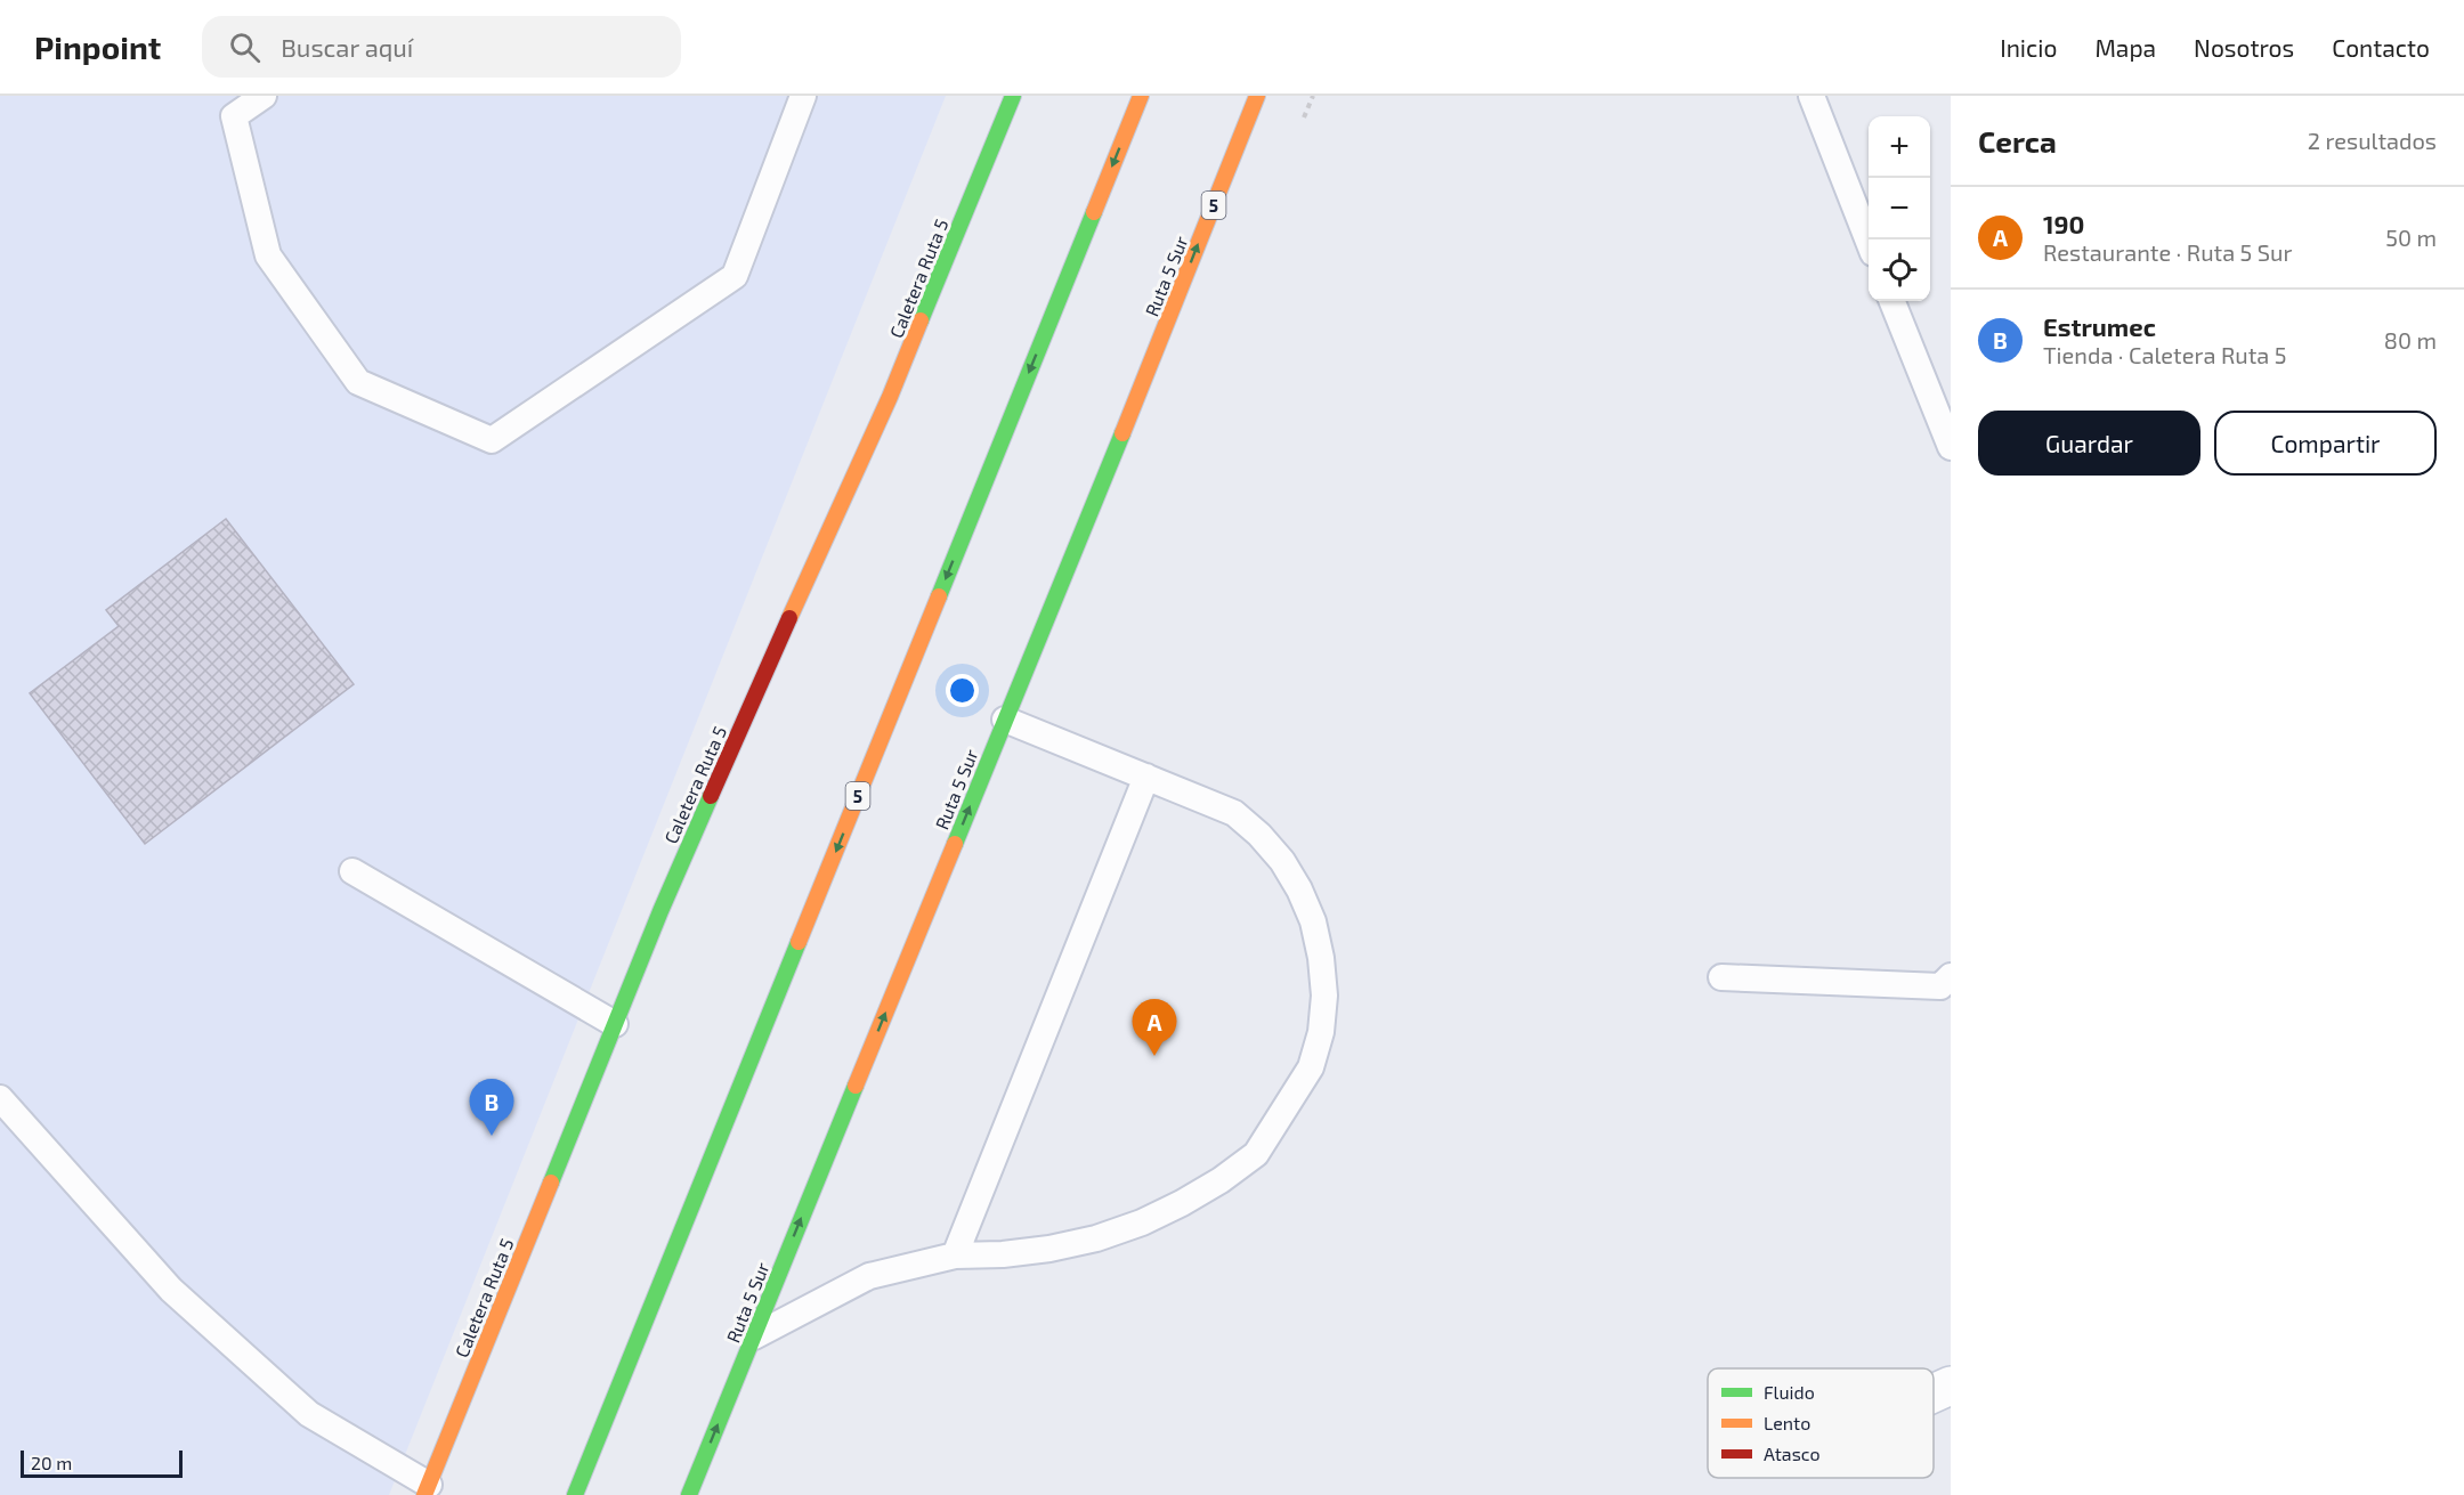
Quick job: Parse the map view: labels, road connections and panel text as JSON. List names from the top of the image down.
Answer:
{
  "streets": {
    "main road": ["5", "Ruta 5 Sur", "Caletera Ruta 5"]
  },
  "legend": ["Fluido", "Lento", "Atasco"],
  "scale_bar": "20 m",
  "page": {
    "header": "Pinpoint",
    "search": "Buscar aquí",
    "nav": [
      "Inicio",
      "Mapa",
      "Nosotros",
      "Contacto"
    ],
    "heading": ["Cerca", "2 resultados"],
    "map_buttons": ["+", "−"],
    "list": [
      {
        "mark": "A",
        "name": "190",
        "note": "Restaurante · Ruta 5 Sur",
        "value": "50 m"
      },
      {
        "mark": "B",
        "name": "Estrumec",
        "note": "Tienda · Caletera Ruta 5",
        "value": "80 m"
      }
    ],
    "buttons": ["Guardar", "Compartir"],
    "pins": ["A", "B"],
    "scale": "20 m"
  }
}
